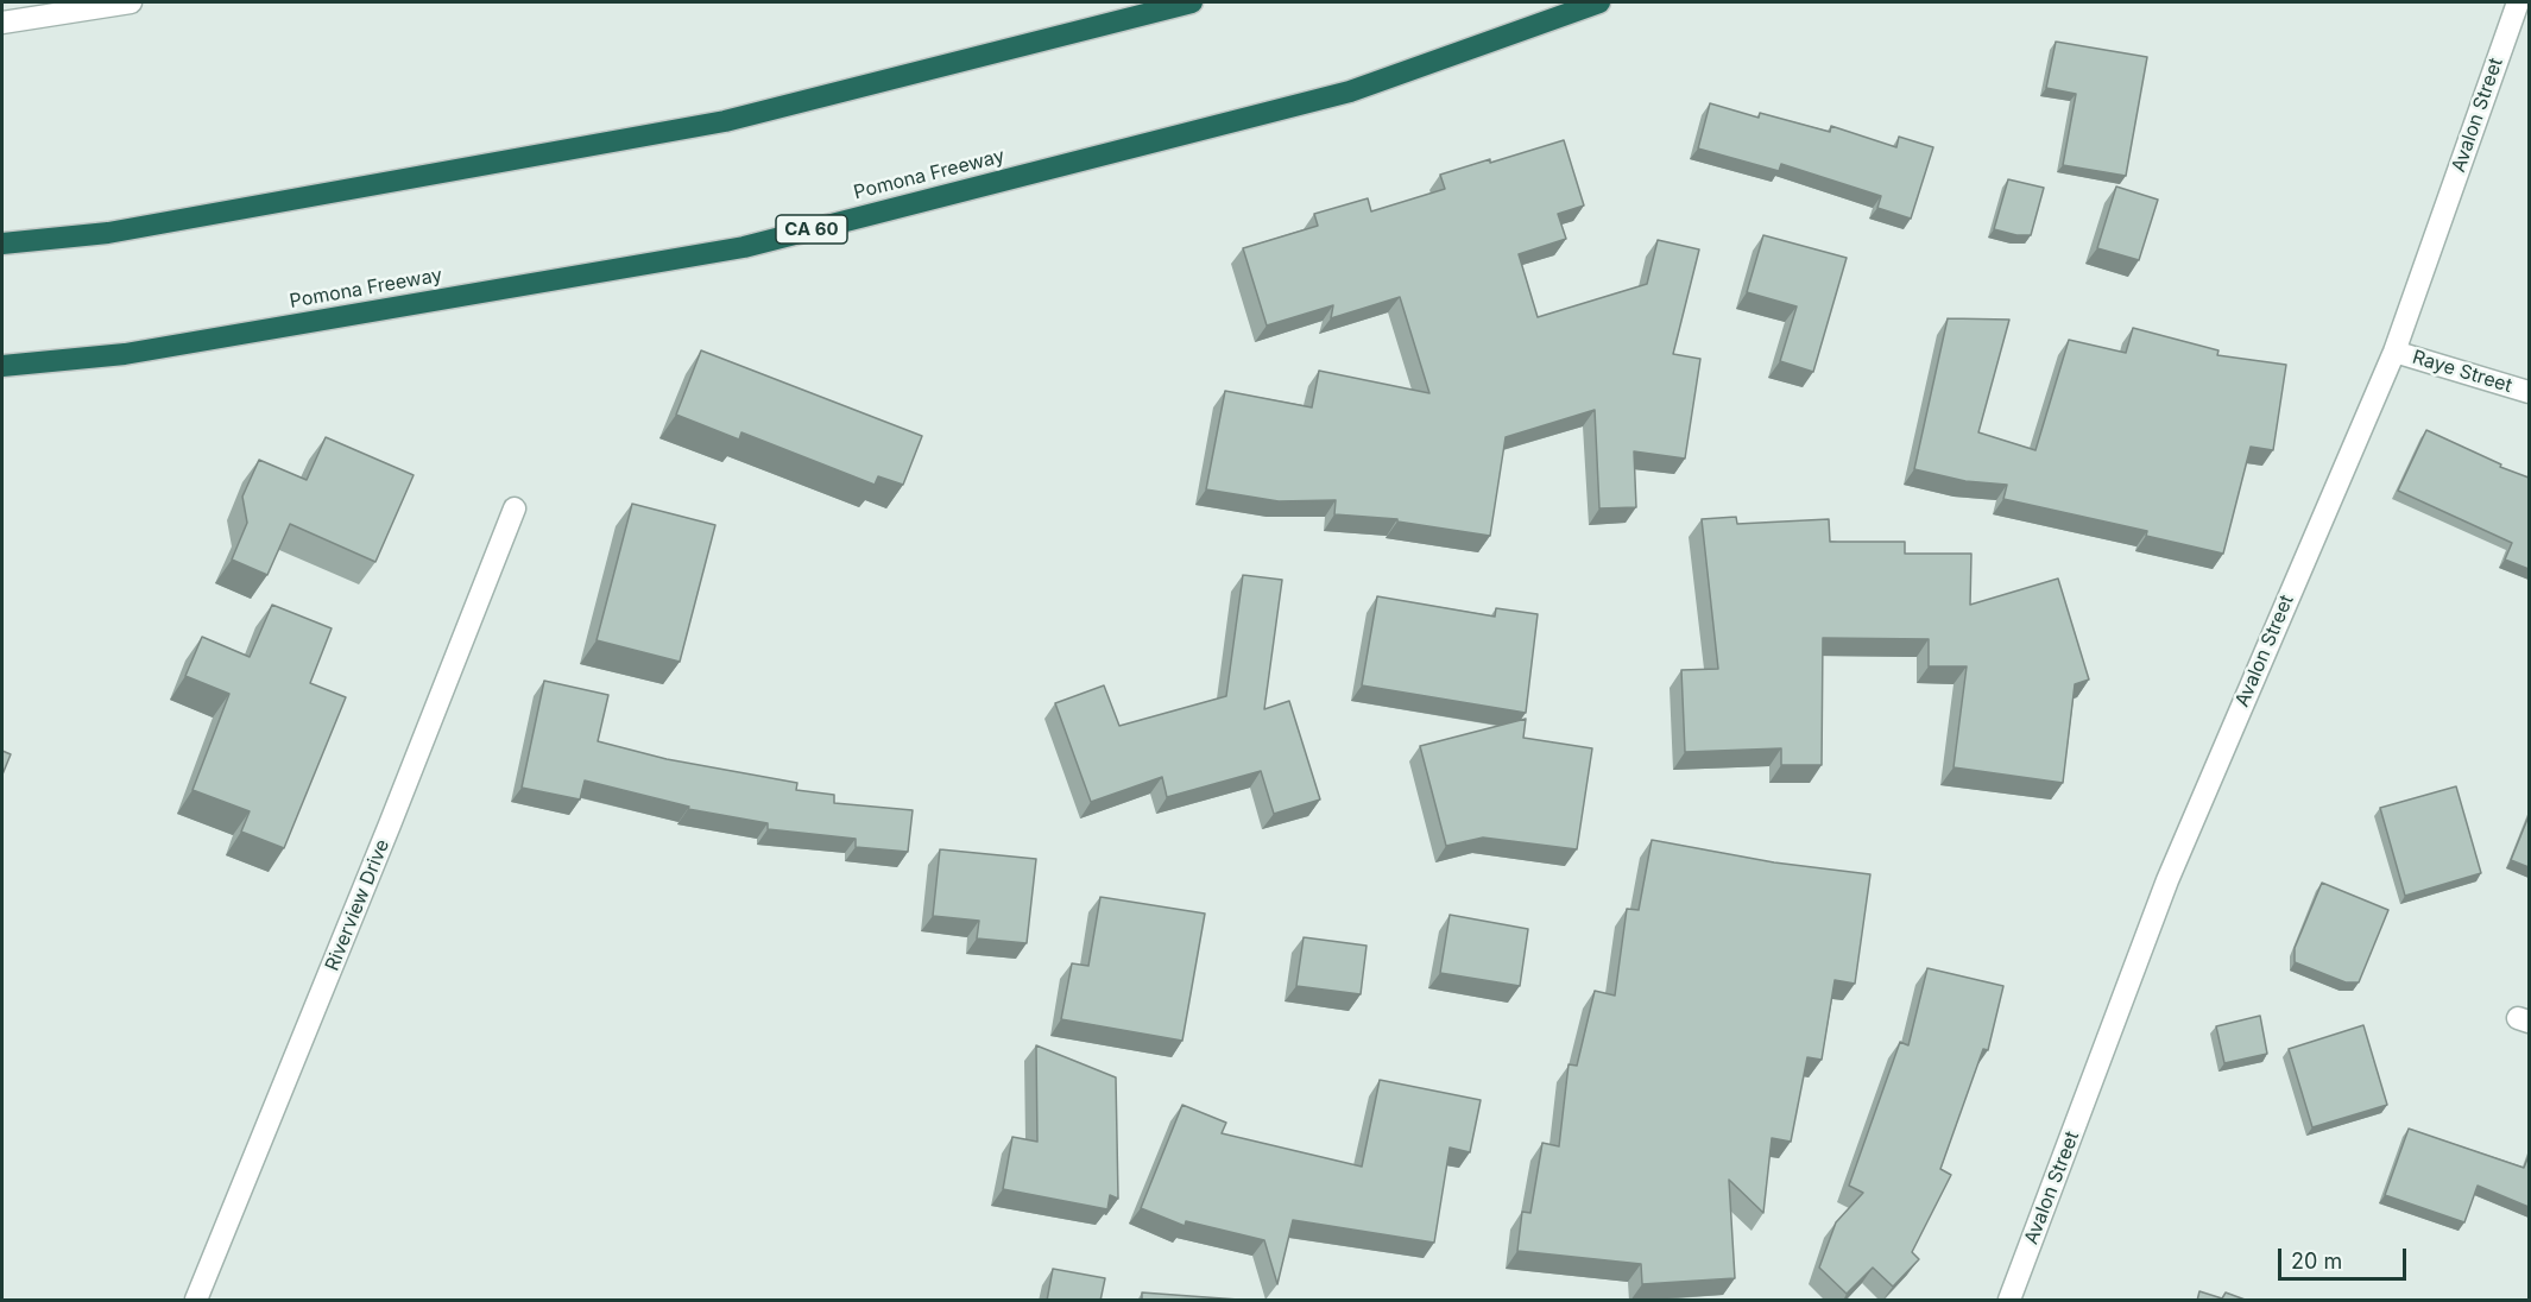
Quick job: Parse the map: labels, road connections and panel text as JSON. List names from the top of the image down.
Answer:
{
  "streets": {
    "highway": ["Pomona Freeway", "CA 60"],
    "street": ["Avalon Street", "Raye Street", "Riverview Drive"]
  },
  "crossings": [
    ["Avalon Street", "Raye Street"]
  ],
  "scale_bar": "20 m"
}
